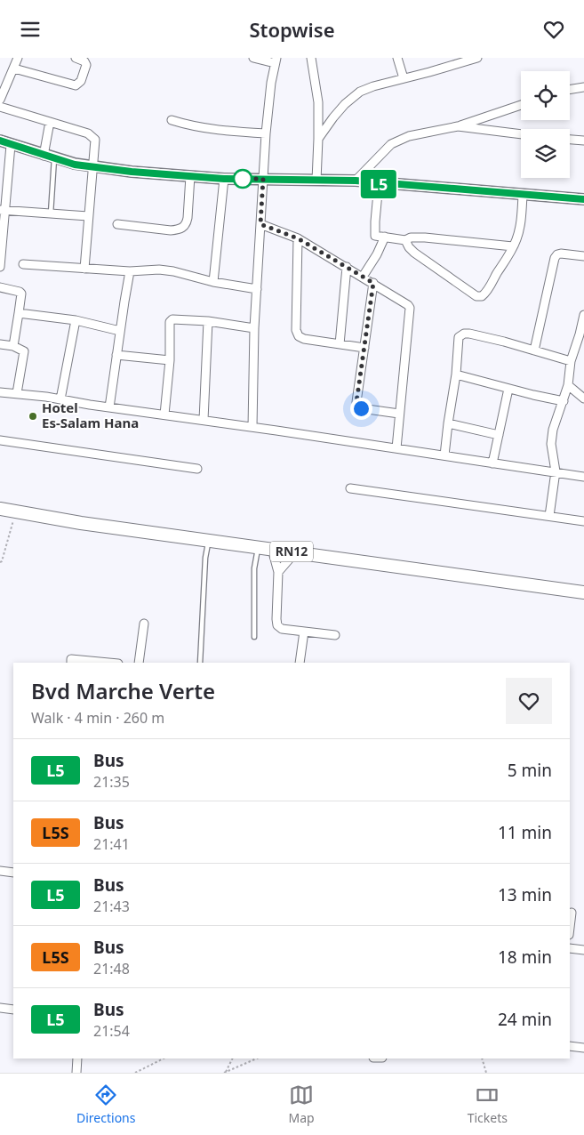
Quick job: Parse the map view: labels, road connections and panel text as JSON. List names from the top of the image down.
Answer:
{
  "streets": {
    "main road": ["RN12"]
  },
  "places": ["Hotel Es-Salam Hana"],
  "lines": ["bus line L5"],
  "page": {
    "header": "Stopwise",
    "on_map": "L5",
    "heading": ["Bvd Marche Verte", "Walk · 4 min · 260 m"],
    "list": [
      {
        "mark": "L5",
        "name": "Bus",
        "note": "21:35",
        "value": "5 min"
      },
      {
        "mark": "L5S",
        "name": "Bus",
        "note": "21:41",
        "value": "11 min"
      },
      {
        "mark": "L5",
        "name": "Bus",
        "note": "21:43",
        "value": "13 min"
      },
      {
        "mark": "L5S",
        "name": "Bus",
        "note": "21:48",
        "value": "18 min"
      },
      {
        "mark": "L5",
        "name": "Bus",
        "note": "21:54",
        "value": "24 min"
      }
    ],
    "tabs": ["Directions", "Map", "Tickets"]
  }
}
